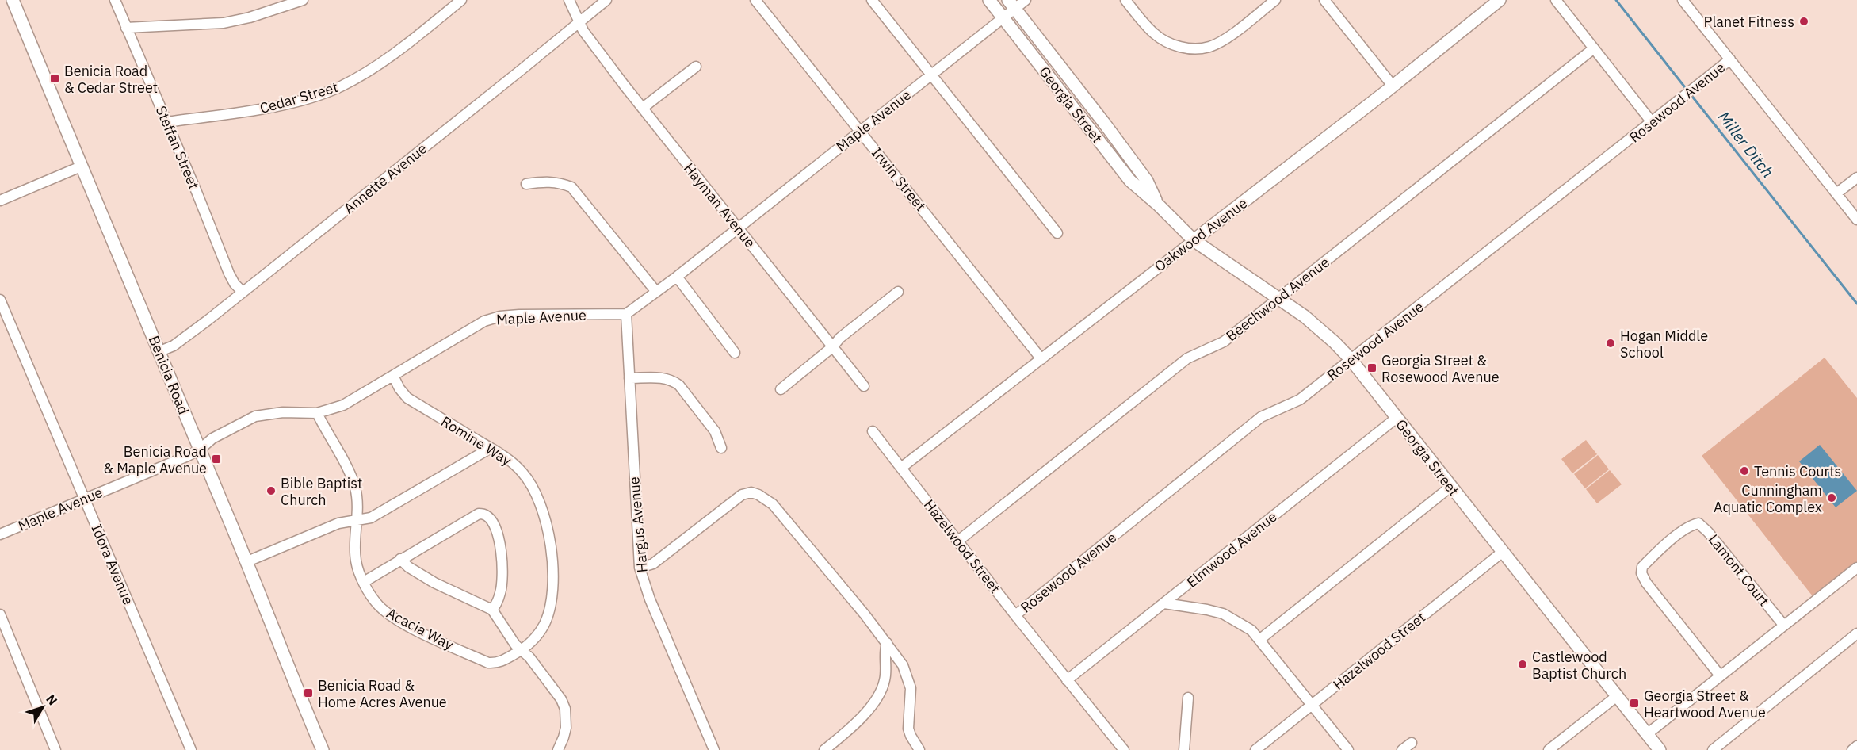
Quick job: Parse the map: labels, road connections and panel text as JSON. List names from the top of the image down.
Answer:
{
  "streets": {
    "main road": ["Georgia Street", "Oakwood Avenue", "Benicia Road"],
    "street": [
      "Cedar Street",
      "Rosewood Avenue",
      "Maple Avenue",
      "Steffan Street",
      "Annette Avenue",
      "Irwin Street",
      "Hayman Avenue",
      "Beechwood Avenue",
      "Romine Way",
      "Hargus Avenue",
      "Hazelwood Street",
      "Elmwood Avenue",
      "Idora Avenue",
      "Lamont Court",
      "Acacia Way"
    ]
  },
  "crossings": [
    ["Cedar Street", "Steffan Street"],
    ["Rosewood Avenue", "Georgia Street"],
    ["Rosewood Avenue", "Hazelwood Street"],
    ["Georgia Street", "Maple Avenue"],
    ["Georgia Street", "Oakwood Avenue"],
    ["Georgia Street", "Beechwood Avenue"],
    ["Georgia Street", "Hazelwood Street"],
    ["Georgia Street", "Elmwood Avenue"],
    ["Maple Avenue", "Irwin Street"],
    ["Maple Avenue", "Hayman Avenue"],
    ["Maple Avenue", "Benicia Road"],
    ["Maple Avenue", "Romine Way"],
    ["Maple Avenue", "Hargus Avenue"],
    ["Maple Avenue", "Idora Avenue"],
    ["Maple Avenue", "Acacia Way"],
    ["Steffan Street", "Annette Avenue"],
    ["Annette Avenue", "Hayman Avenue"],
    ["Annette Avenue", "Benicia Road"],
    ["Irwin Street", "Oakwood Avenue"],
    ["Oakwood Avenue", "Hazelwood Street"],
    ["Beechwood Avenue", "Hazelwood Street"],
    ["Romine Way", "Acacia Way"],
    ["Hazelwood Street", "Elmwood Avenue"]
  ],
  "water": ["Miller Ditch"],
  "places": {
    "other": [
      "Planet Fitness",
      "Hogan Middle School",
      "Tennis Courts",
      "Bible Baptist Church",
      "Cunningham Aquatic Complex",
      "Castlewood Baptist Church"
    ],
    "transit": [
      "Benicia Road & Cedar Street",
      "Georgia Street & Rosewood Avenue",
      "Benicia Road & Maple Avenue",
      "Benicia Road & Home Acres Avenue",
      "Georgia Street & Heartwood Avenue"
    ]
  },
  "north": "top right"
}
